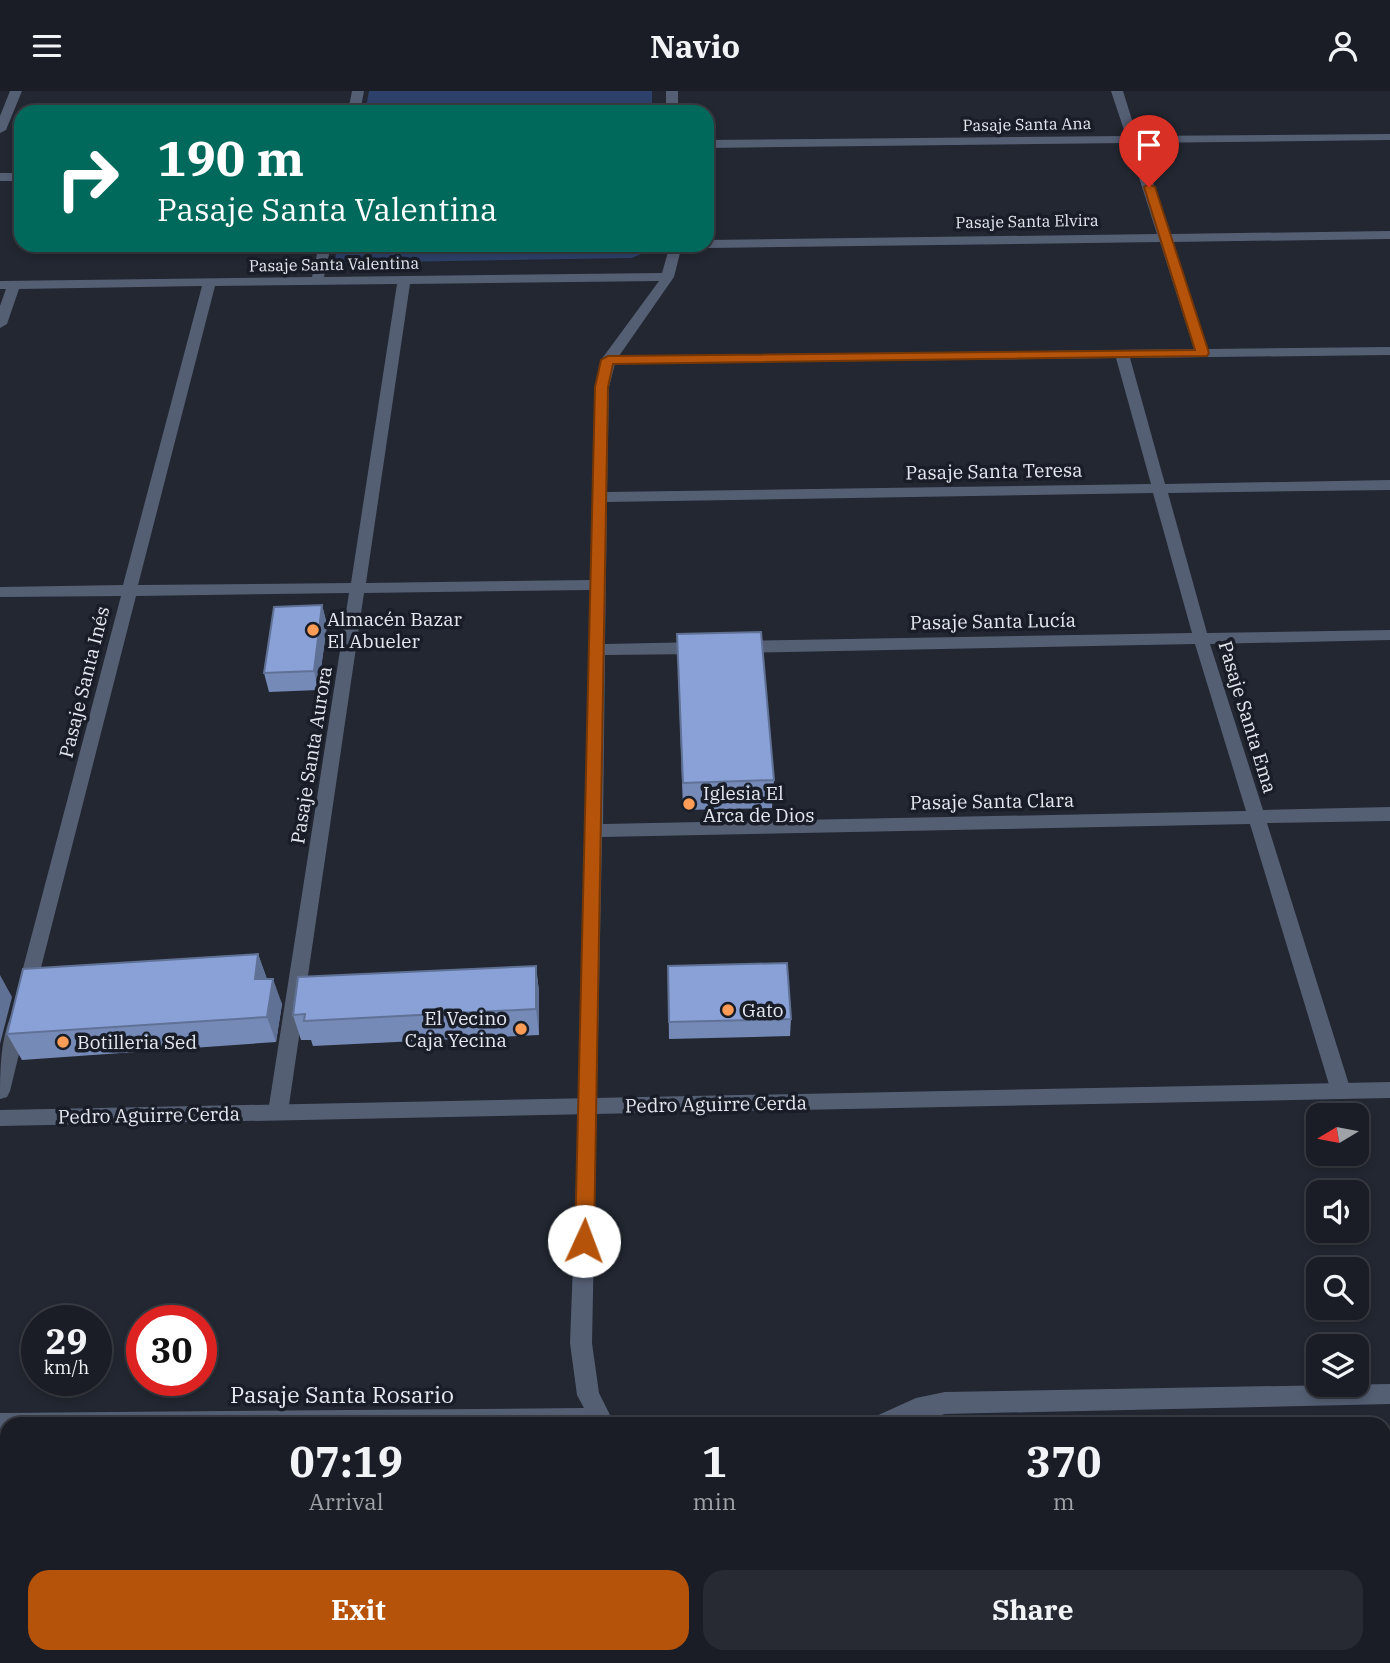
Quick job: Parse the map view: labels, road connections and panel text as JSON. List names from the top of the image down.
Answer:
{
  "streets": {
    "street": [
      "Pasaje Santa Ana",
      "Pasaje Santa Elvira",
      "Pasaje Santa Valentina",
      "Pasaje Santa Teresa",
      "Pasaje Santa Lucía",
      "Pasaje Santa Inés",
      "Pasaje Santa Ema",
      "Pasaje Santa Aurora",
      "Pasaje Santa Clara",
      "Pedro Aguirre Cerda"
    ]
  },
  "crossings": [
    ["Pasaje Santa Valentina", "Pasaje Santa Inés"],
    ["Pasaje Santa Valentina", "Pasaje Santa Aurora"],
    ["Pasaje Santa Teresa", "Pasaje Santa Ema"],
    ["Pasaje Santa Lucía", "Pasaje Santa Ema"],
    ["Pasaje Santa Ema", "Pasaje Santa Clara"],
    ["Pasaje Santa Ema", "Pedro Aguirre Cerda"],
    ["Pasaje Santa Aurora", "Pedro Aguirre Cerda"]
  ],
  "places": [
    "Almacén Bazar El Abueler",
    "Iglesia El Arca de Dios",
    "Gato",
    "El Vecino Caja Yecina",
    "Botilleria Sed"
  ],
  "north": "left",
  "page": {
    "header": "Navio",
    "turn": ["190 m", "Pasaje Santa Valentina"],
    "speed": "29 km/h",
    "limit": "30",
    "eta": [
      "07:19",
      "Arrival",
      "1",
      "min",
      "370",
      "m"
    ],
    "buttons": ["Exit", "Share"]
  }
}
